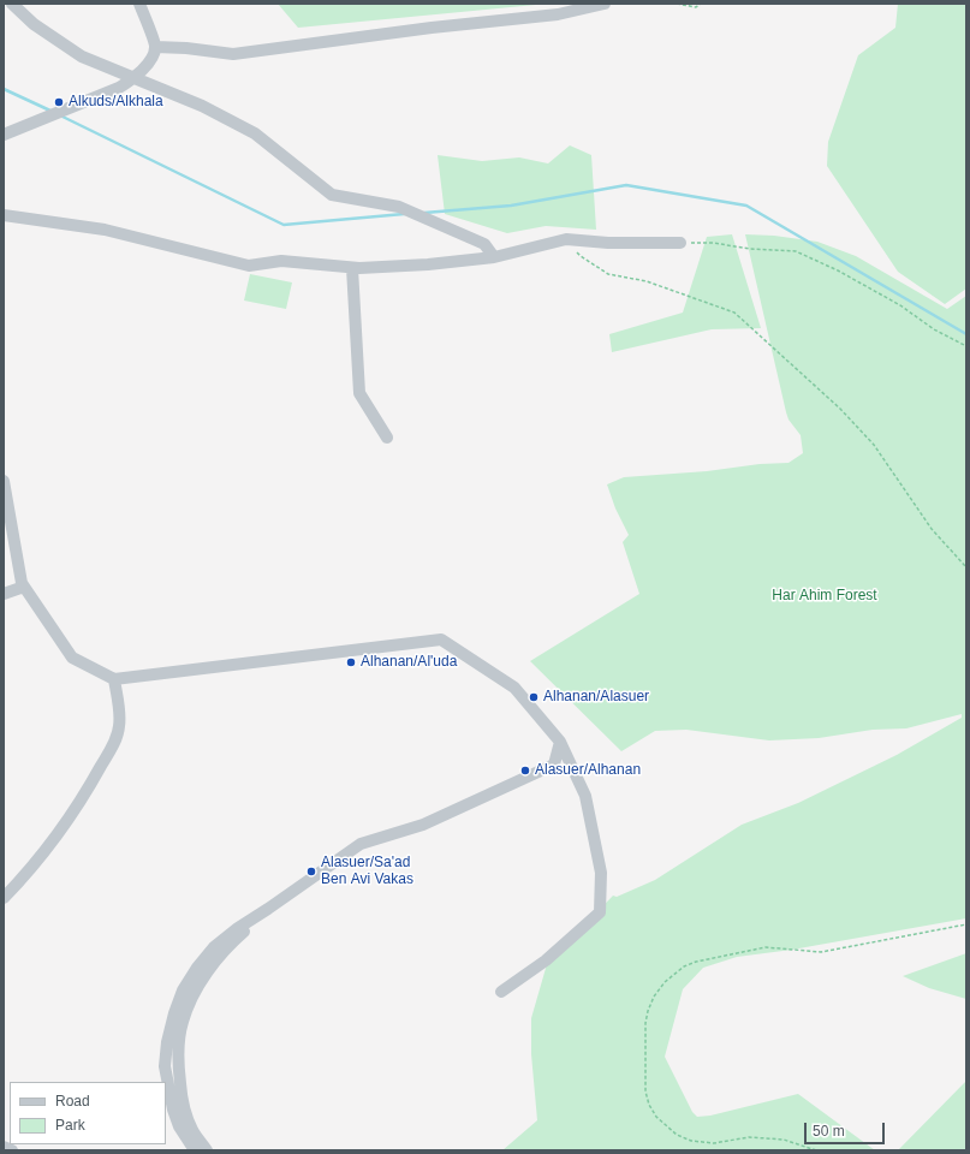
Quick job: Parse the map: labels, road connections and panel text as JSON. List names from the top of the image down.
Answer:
{
  "parks": ["Har Ahim Forest"],
  "places": [
    "Alkuds/Alkhala",
    "Alhanan/Al'uda",
    "Alhanan/Alasuer",
    "Alasuer/Alhanan",
    "Alasuer/Sa'ad Ben Avi Vakas"
  ],
  "legend": ["Road", "Park"],
  "scale_bar": "50 m"
}
